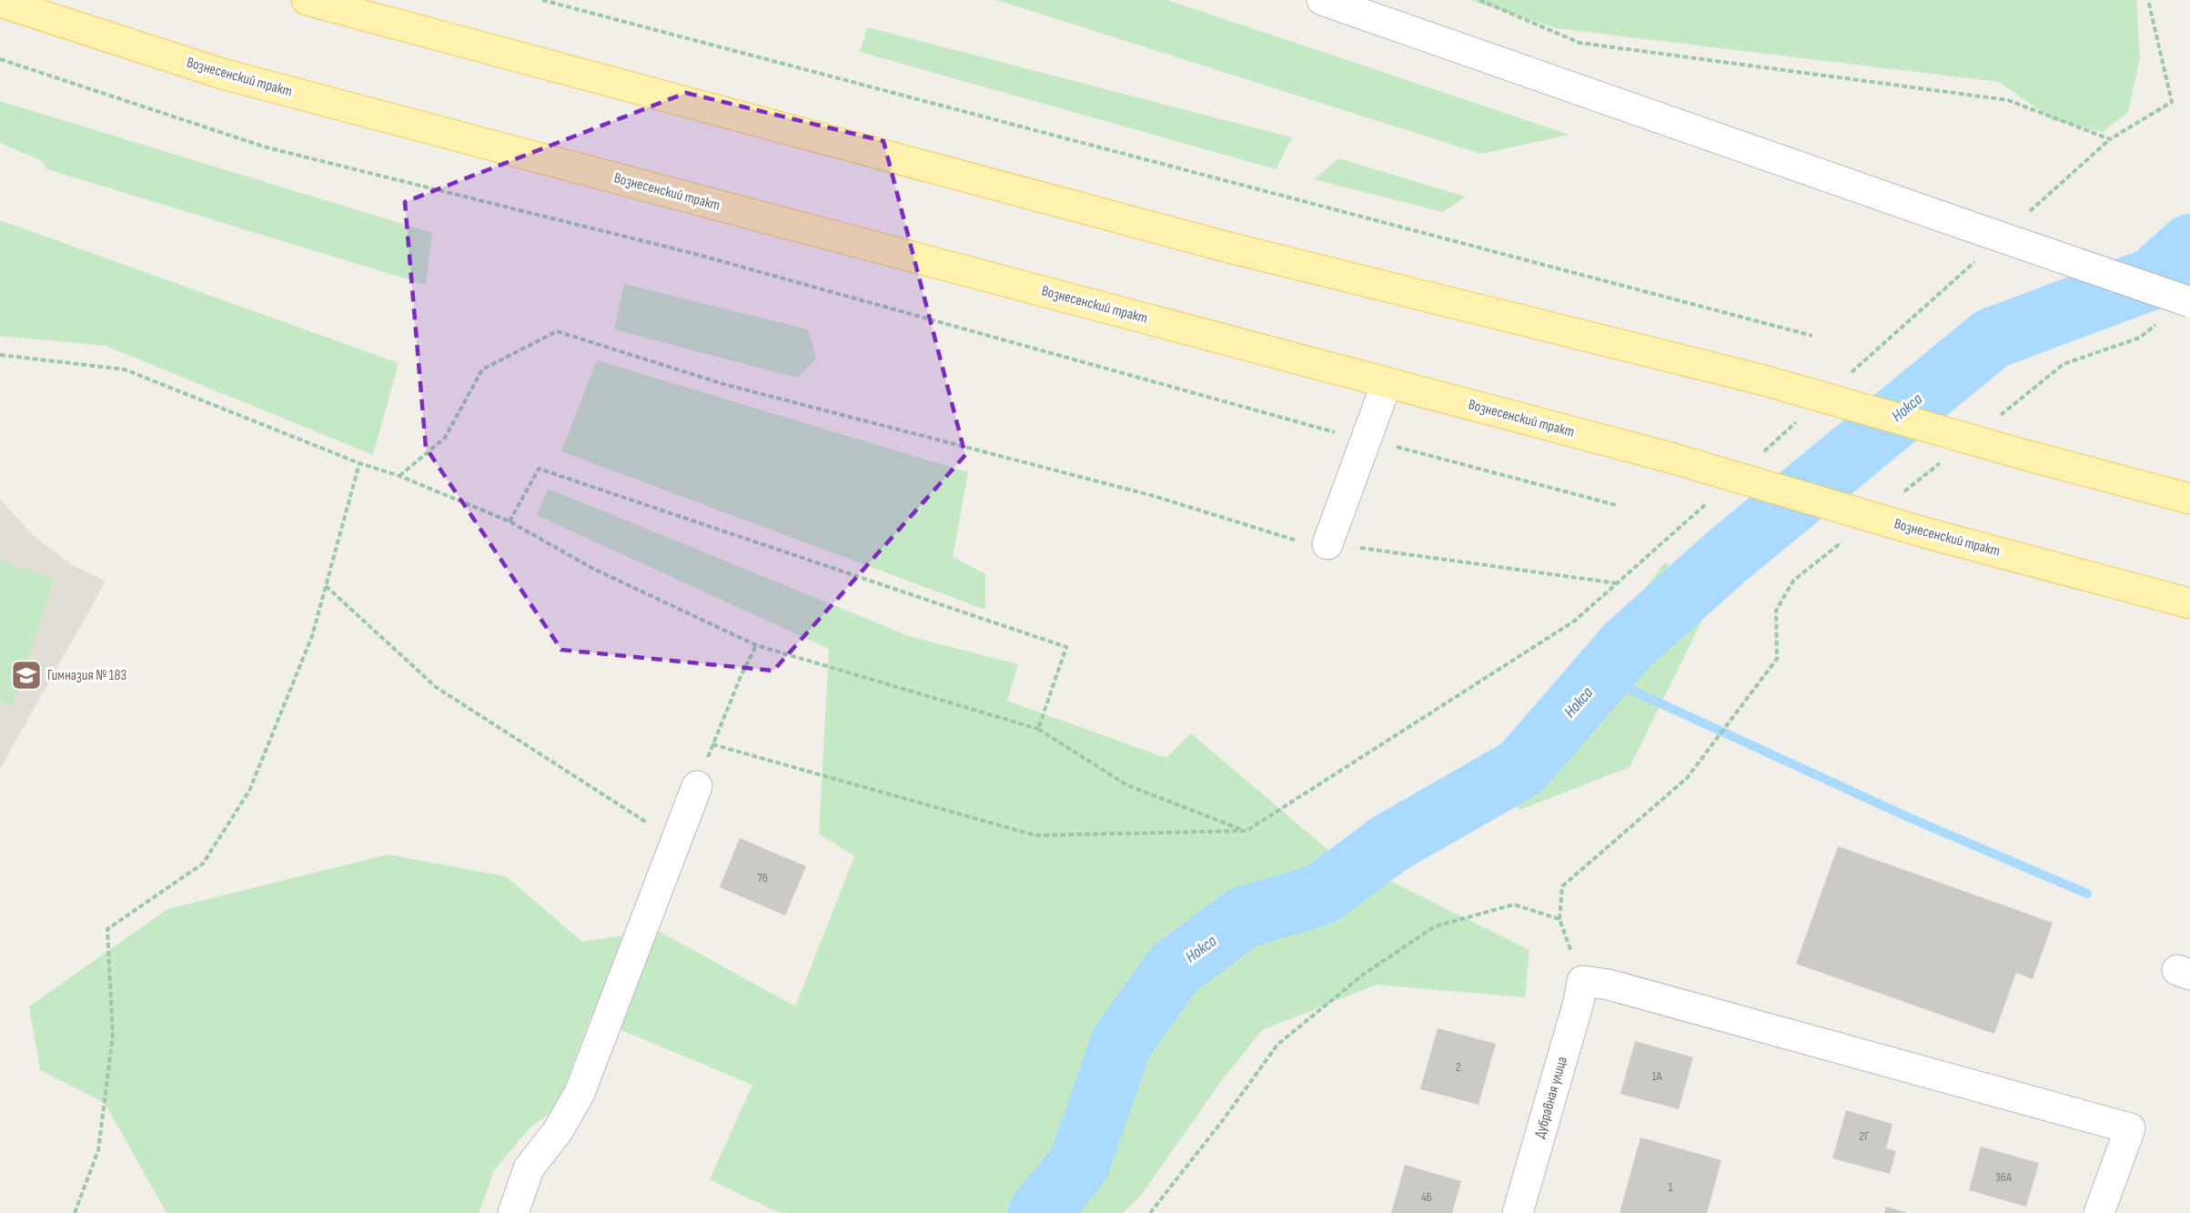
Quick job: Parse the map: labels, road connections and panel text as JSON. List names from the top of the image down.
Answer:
{
  "streets": {
    "main road": ["Вознесенский тракт"],
    "street": ["Дубравная улица"]
  },
  "water": ["Нокса"],
  "places": {
    "school or university": ["Гимназия № 183"]
  },
  "house_numbers": [
    "76",
    "2",
    "1А",
    "2Г",
    "36А",
    "1",
    "4Б"
  ]
}
